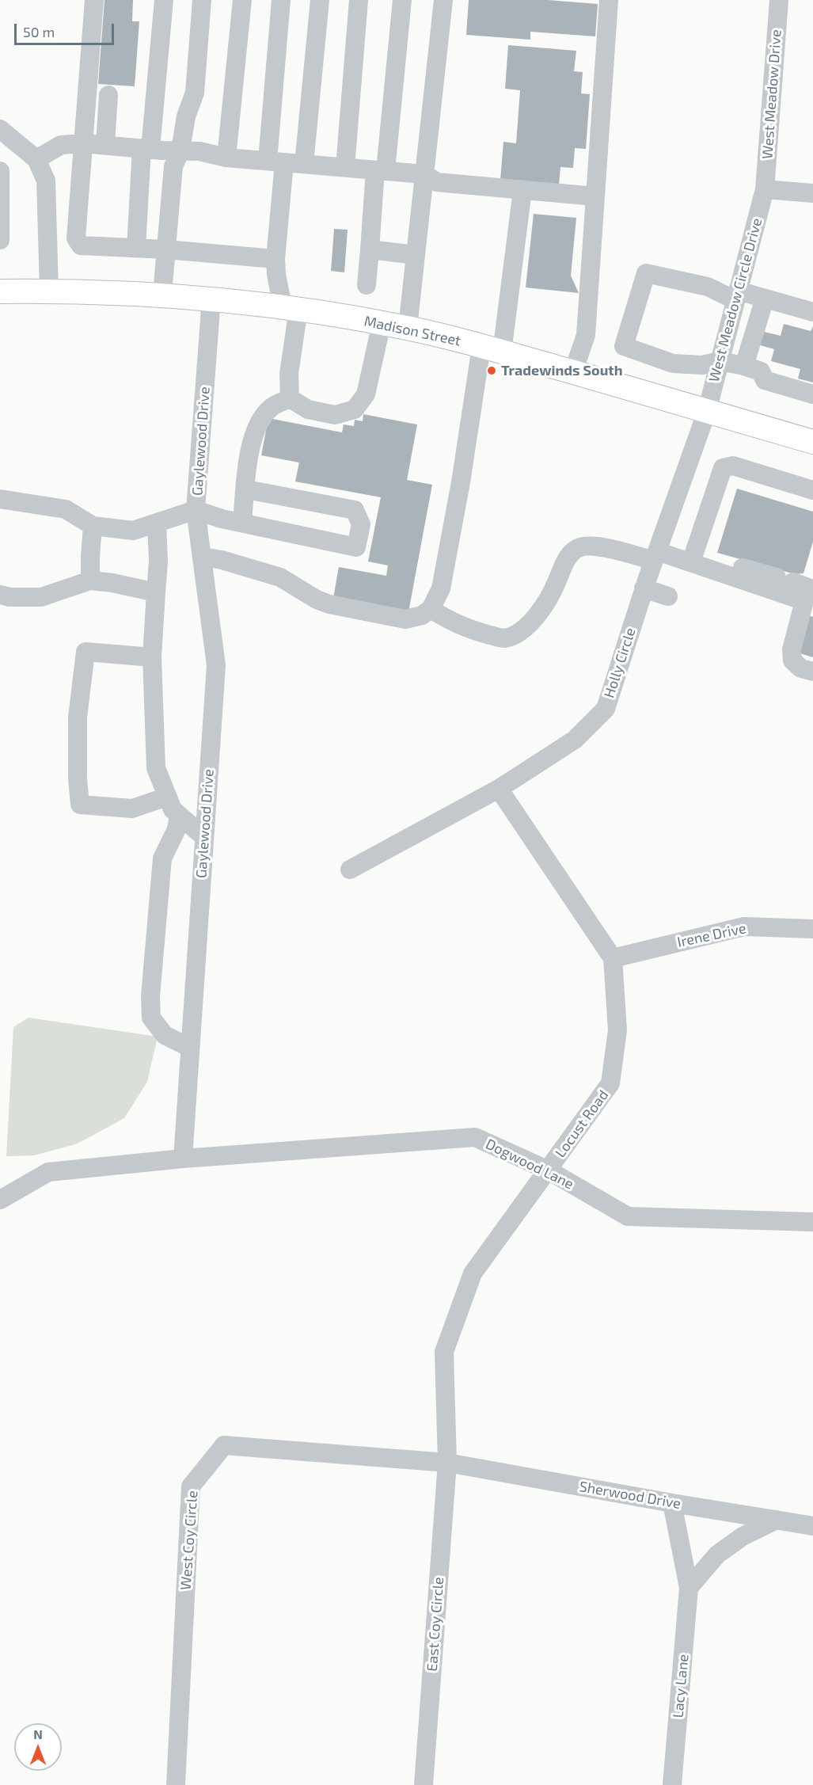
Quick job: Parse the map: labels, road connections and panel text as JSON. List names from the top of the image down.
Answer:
{
  "streets": {
    "main road": ["Madison Street"],
    "street": [
      "West Meadow Drive",
      "West Meadow Circle Drive",
      "Gaylewood Drive",
      "Holly Circle",
      "Irene Drive",
      "Locust Road",
      "Dogwood Lane",
      "Sherwood Drive",
      "West Coy Circle",
      "East Coy Circle",
      "Lacy Lane"
    ]
  },
  "crossings": [
    ["West Meadow Drive", "West Meadow Circle Drive"],
    ["West Meadow Circle Drive", "Madison Street"],
    ["West Meadow Circle Drive", "Holly Circle"],
    ["Madison Street", "Gaylewood Drive"],
    ["Madison Street", "Holly Circle"],
    ["Gaylewood Drive", "Dogwood Lane"],
    ["Irene Drive", "Locust Road"],
    ["Locust Road", "Dogwood Lane"],
    ["Locust Road", "Sherwood Drive"],
    ["Locust Road", "West Coy Circle"],
    ["Locust Road", "East Coy Circle"],
    ["Sherwood Drive", "West Coy Circle"],
    ["Sherwood Drive", "East Coy Circle"],
    ["Sherwood Drive", "Lacy Lane"],
    ["West Coy Circle", "East Coy Circle"]
  ],
  "places": ["Tradewinds South"],
  "scale_bar": "50 m",
  "north": "top"
}
